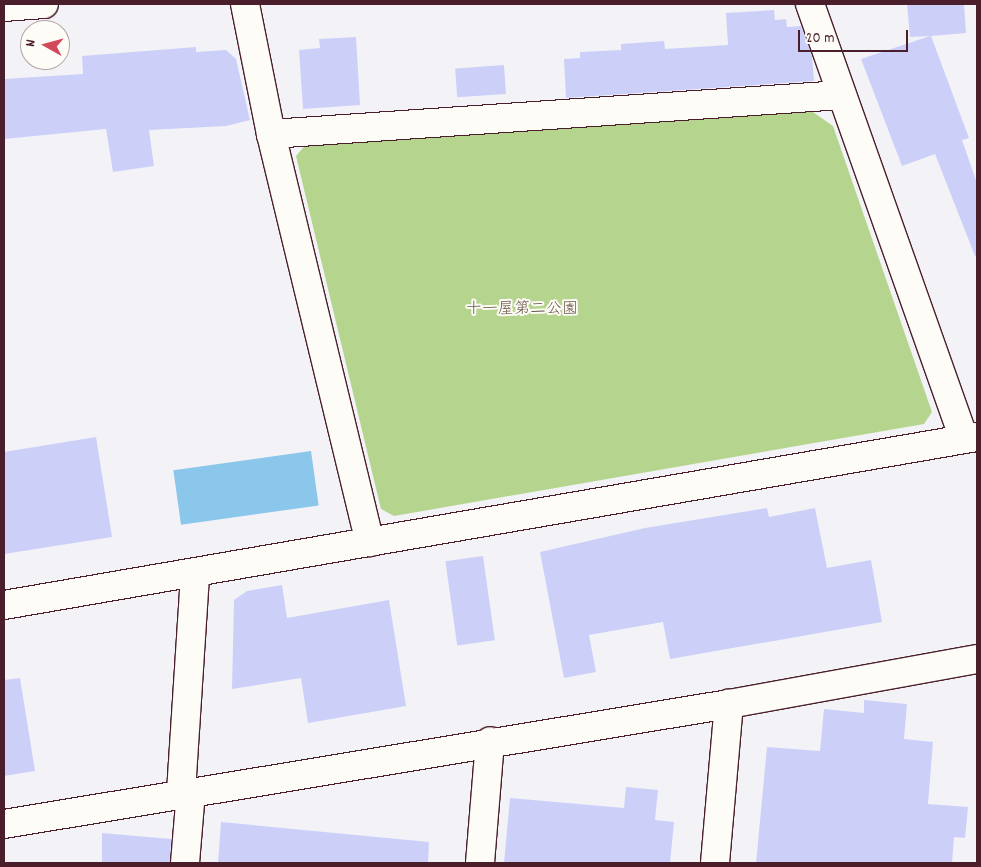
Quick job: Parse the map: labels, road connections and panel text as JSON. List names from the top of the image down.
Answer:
{
  "parks": ["十一屋第二公園"],
  "scale_bar": "20 m",
  "north": "left"
}
